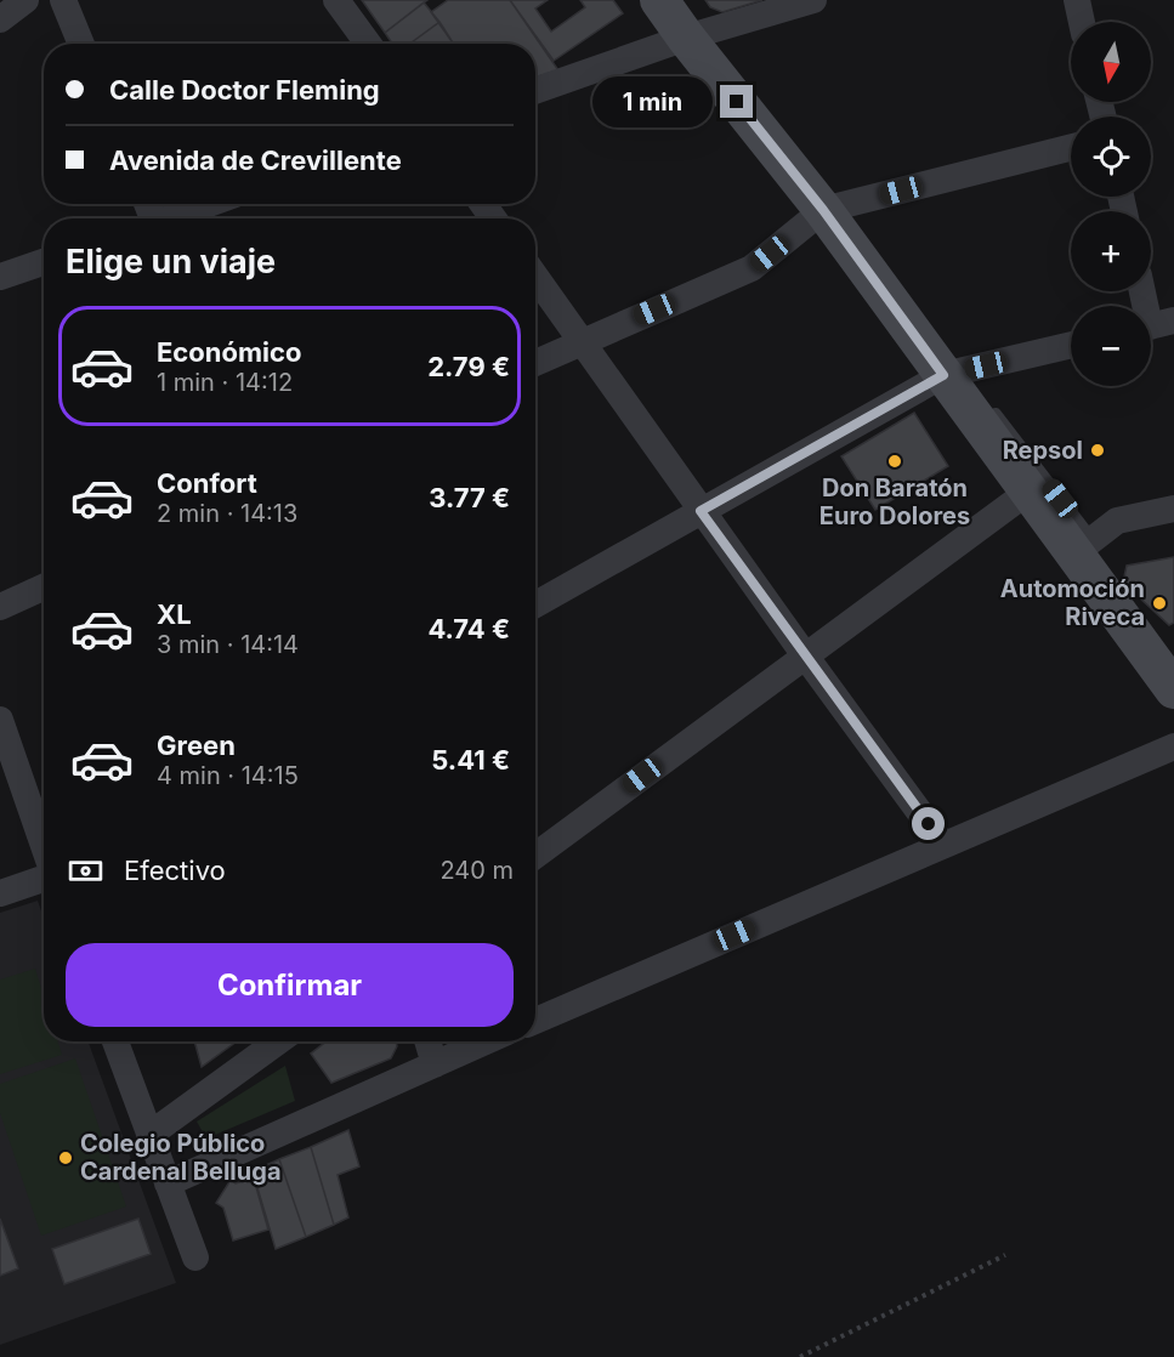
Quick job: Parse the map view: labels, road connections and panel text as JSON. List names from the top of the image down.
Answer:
{
  "places": [
    "Repsol",
    "Don Baratón Euro Dolores",
    "Automoción Riveca",
    "Colegio Público Cardenal Belluga"
  ],
  "north": "bottom",
  "page": {
    "map_buttons": ["+", "−"],
    "banner": ["Calle Doctor Fleming", "Avenida de Crevillente"],
    "bubble": "1 min",
    "heading": "Elige un viaje",
    "list": [
      {
        "name": "Económico",
        "note": "1 min · 14:12",
        "value": "2.79 €"
      },
      {
        "name": "Confort",
        "note": "2 min · 14:13",
        "value": "3.77 €"
      },
      {
        "name": "XL",
        "note": "3 min · 14:14",
        "value": "4.74 €"
      },
      {
        "name": "Green",
        "note": "4 min · 14:15",
        "value": "5.41 €"
      }
    ],
    "pay": ["Efectivo", "240 m"],
    "buttons": "Confirmar"
  }
}
